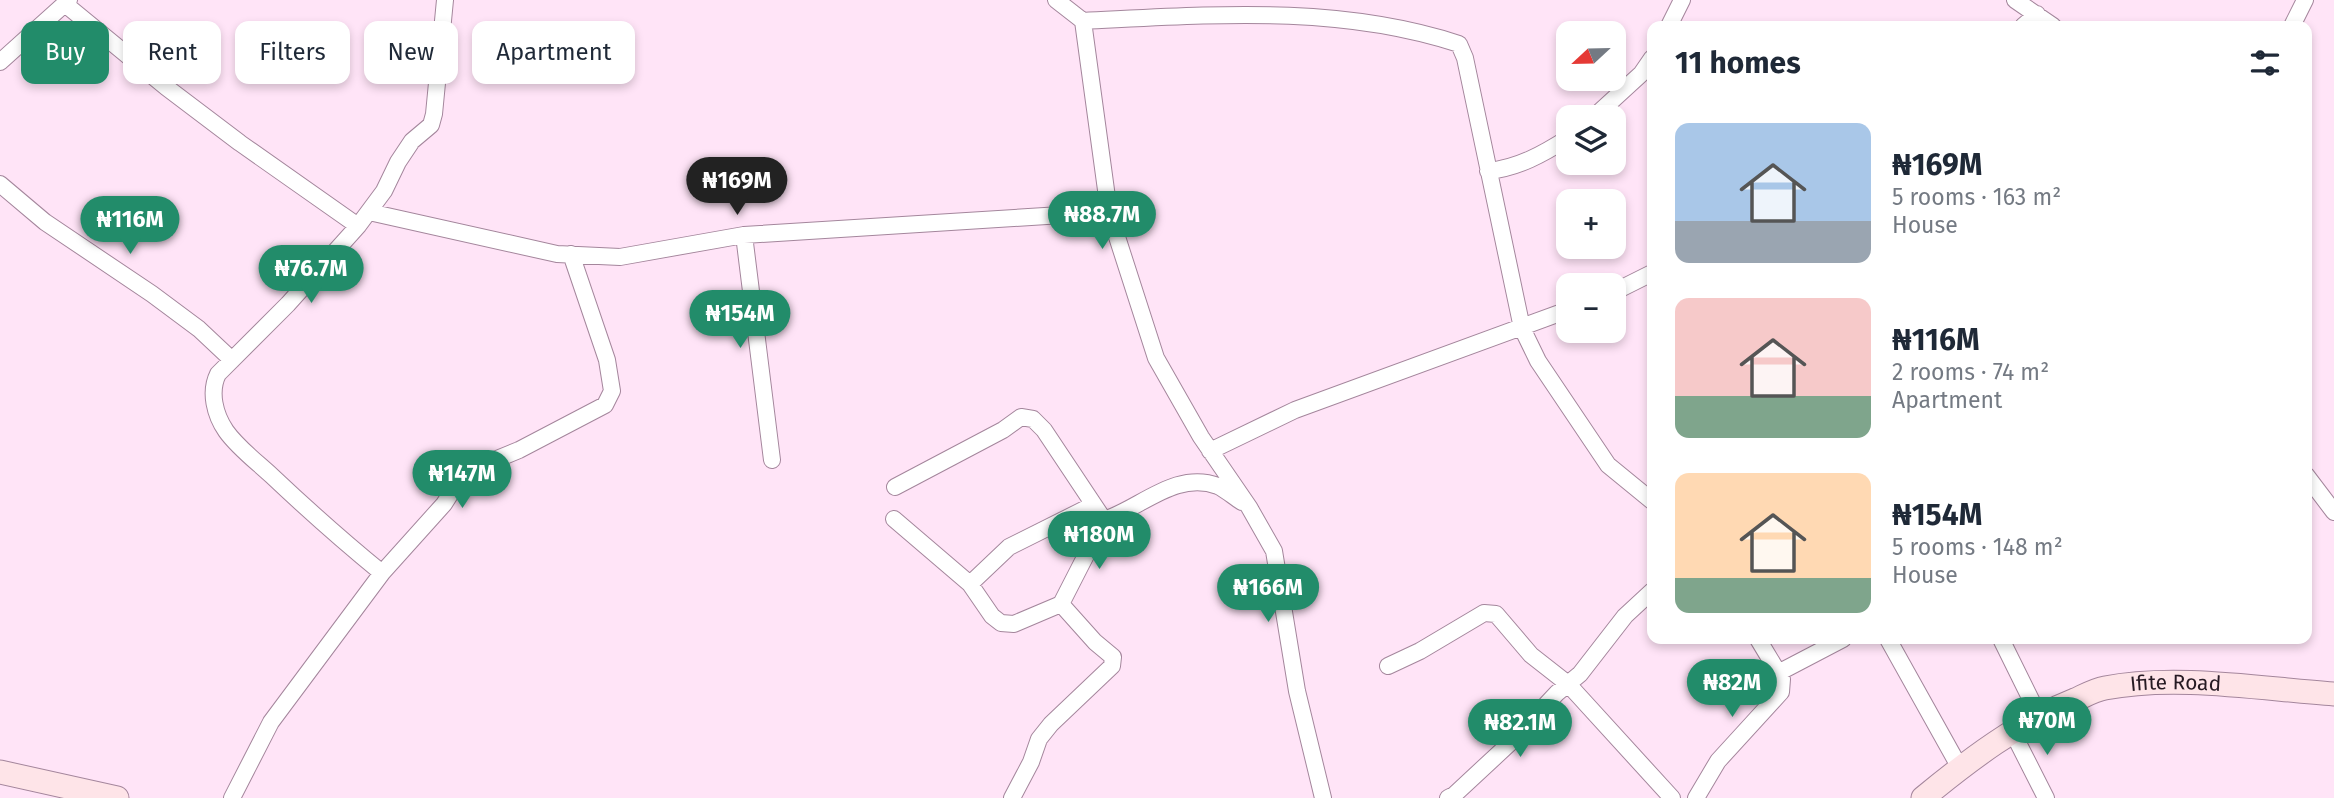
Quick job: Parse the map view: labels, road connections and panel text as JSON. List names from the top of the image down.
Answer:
{
  "streets": {
    "street": ["Ifite Road"]
  },
  "north": "left",
  "page": {
    "map_buttons": ["+", "−"],
    "chip": [
      "Buy",
      "Rent",
      "Filters",
      "New",
      "Apartment"
    ],
    "heading": "11 homes",
    "list": [
      {
        "name": "₦169M",
        "note": "5 rooms · 163 m² · House"
      },
      {
        "name": "₦116M",
        "note": "2 rooms · 74 m² · Apartment"
      },
      {
        "name": "₦154M",
        "note": "5 rooms · 148 m² · House"
      }
    ],
    "price": [
      "₦169M",
      "₦88.7M",
      "₦116M",
      "₦76.7M",
      "₦154M",
      "₦147M",
      "₦180M",
      "₦166M",
      "₦82M",
      "₦70M",
      "₦82.1M"
    ]
  }
}
